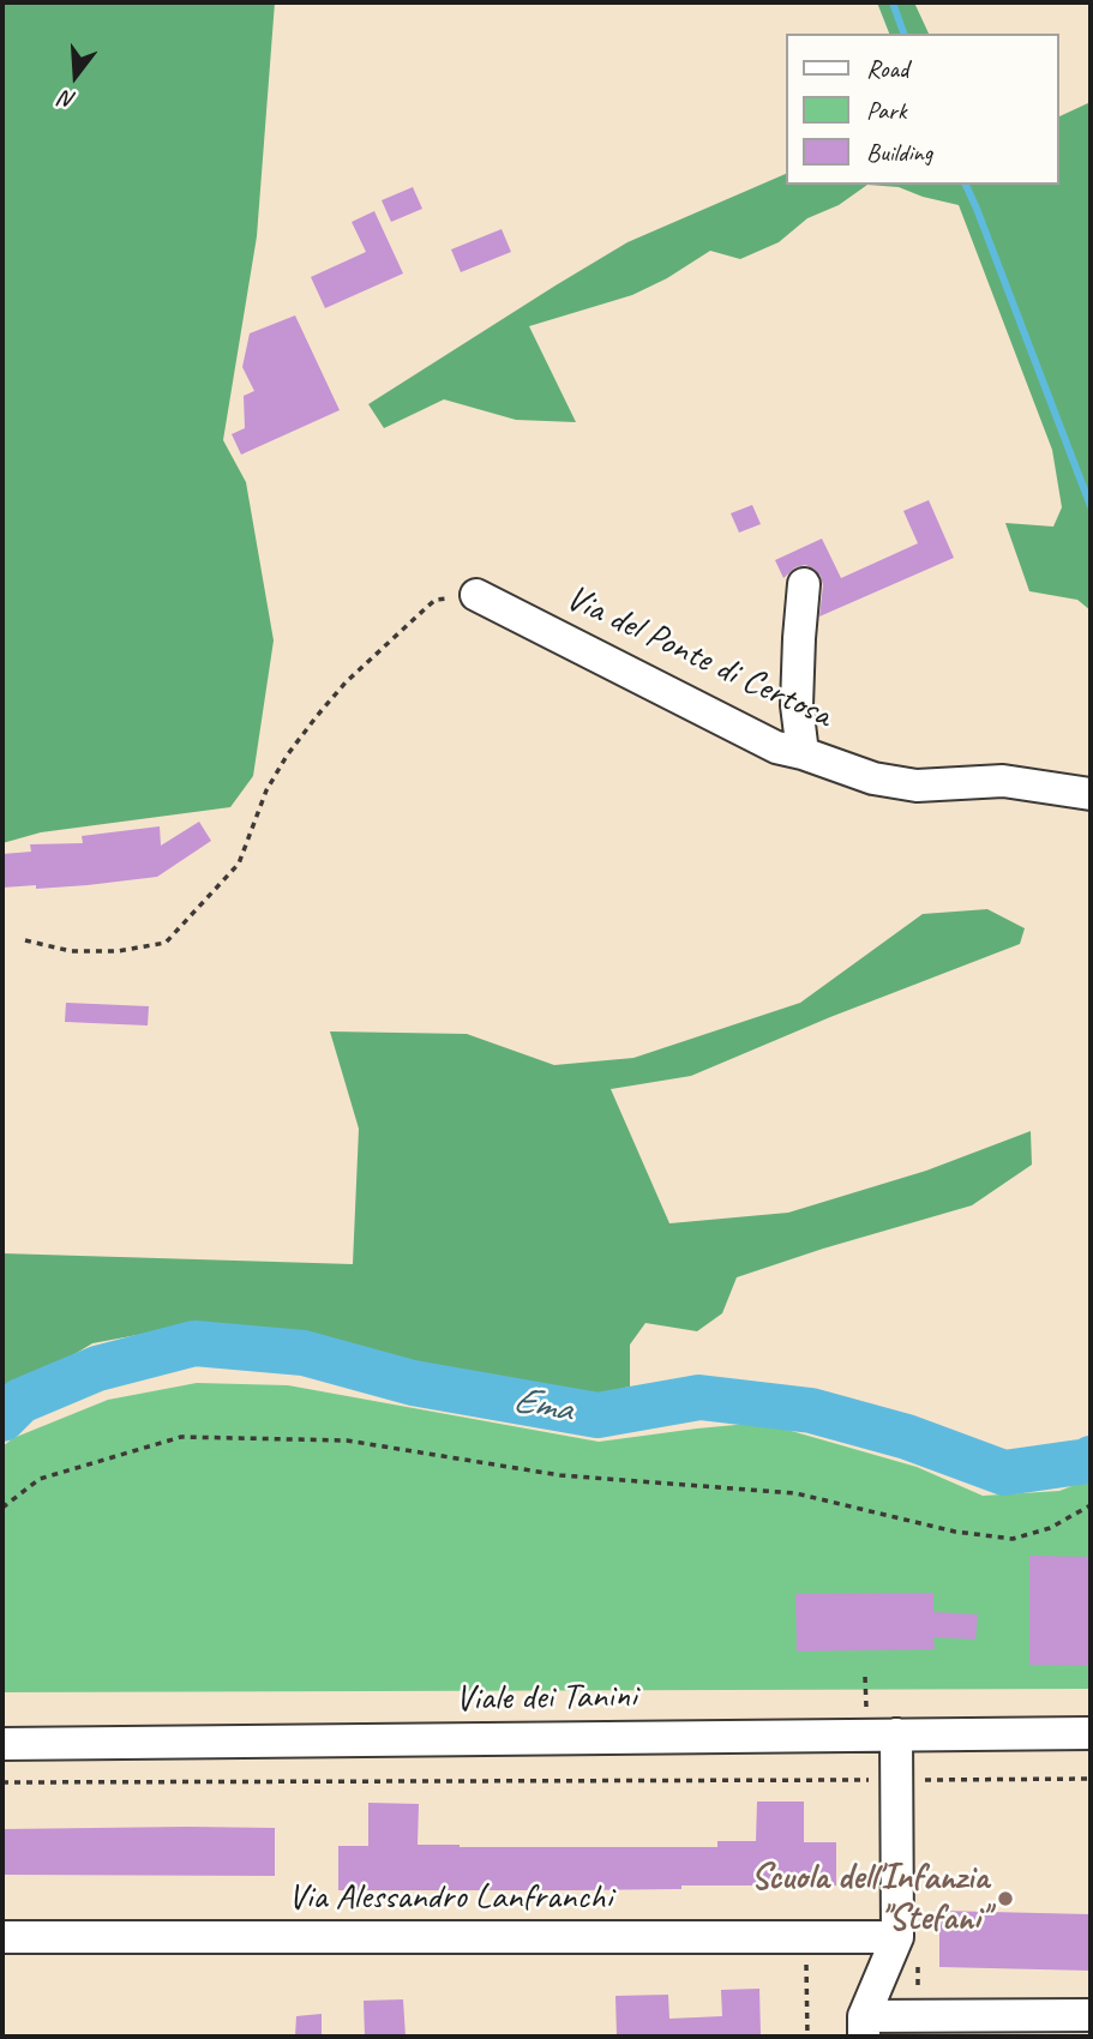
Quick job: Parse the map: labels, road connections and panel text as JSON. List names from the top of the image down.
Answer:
{
  "streets": {
    "street": ["Via del Ponte di Certosa", "Viale dei Tanini", "Via Alessandro Lanfranchi"]
  },
  "water": ["Ema"],
  "places": ["Scuola dell'Infanzia \"Stefani\""],
  "legend": ["Road", "Park", "Building"],
  "north": "bottom"
}
